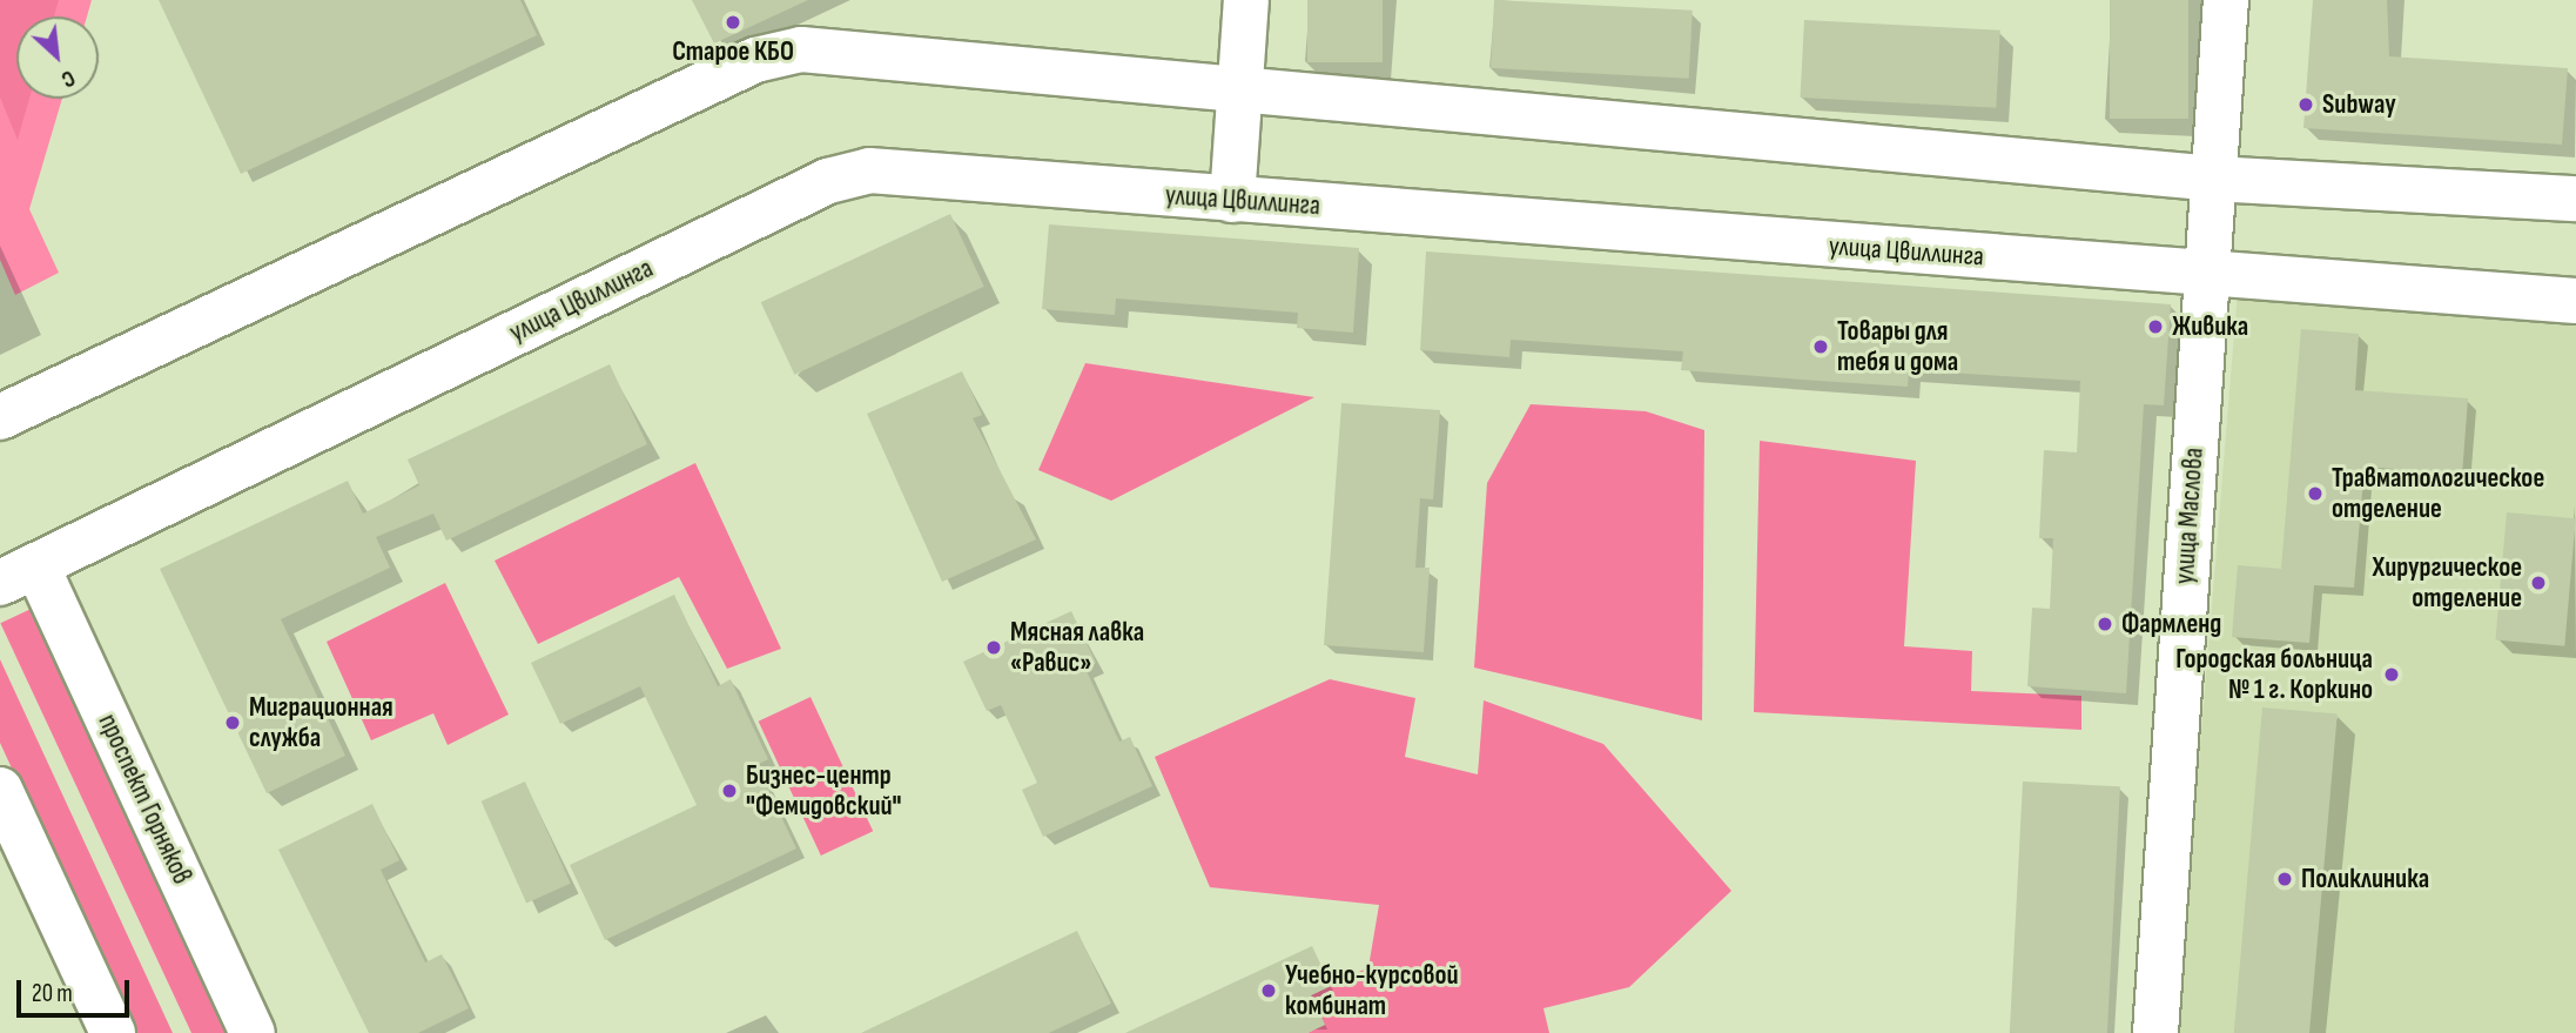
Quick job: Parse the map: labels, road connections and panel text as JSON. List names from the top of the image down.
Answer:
{
  "streets": {
    "street": ["улица Цвиллинга", "улица Маслова", "проспект Горняков"]
  },
  "crossings": [
    ["улица Цвиллинга", "улица Маслова"],
    ["улица Цвиллинга", "проспект Горняков"]
  ],
  "places": [
    "Старое КБО",
    "Subway",
    "Живика",
    "Товары для тебя и дома",
    "Травматологическое отделение",
    "Хирургическое отделение",
    "Фармленд",
    "Мясная лавка «Равис»",
    "Городская больница № 1 г. Коркино",
    "Миграционная служба",
    "Бизнес-центр \"Фемидовский\"",
    "Поликлиника",
    "Учебно-курсовой комбинат"
  ],
  "scale_bar": "20 m",
  "north": "bottom right"
}
